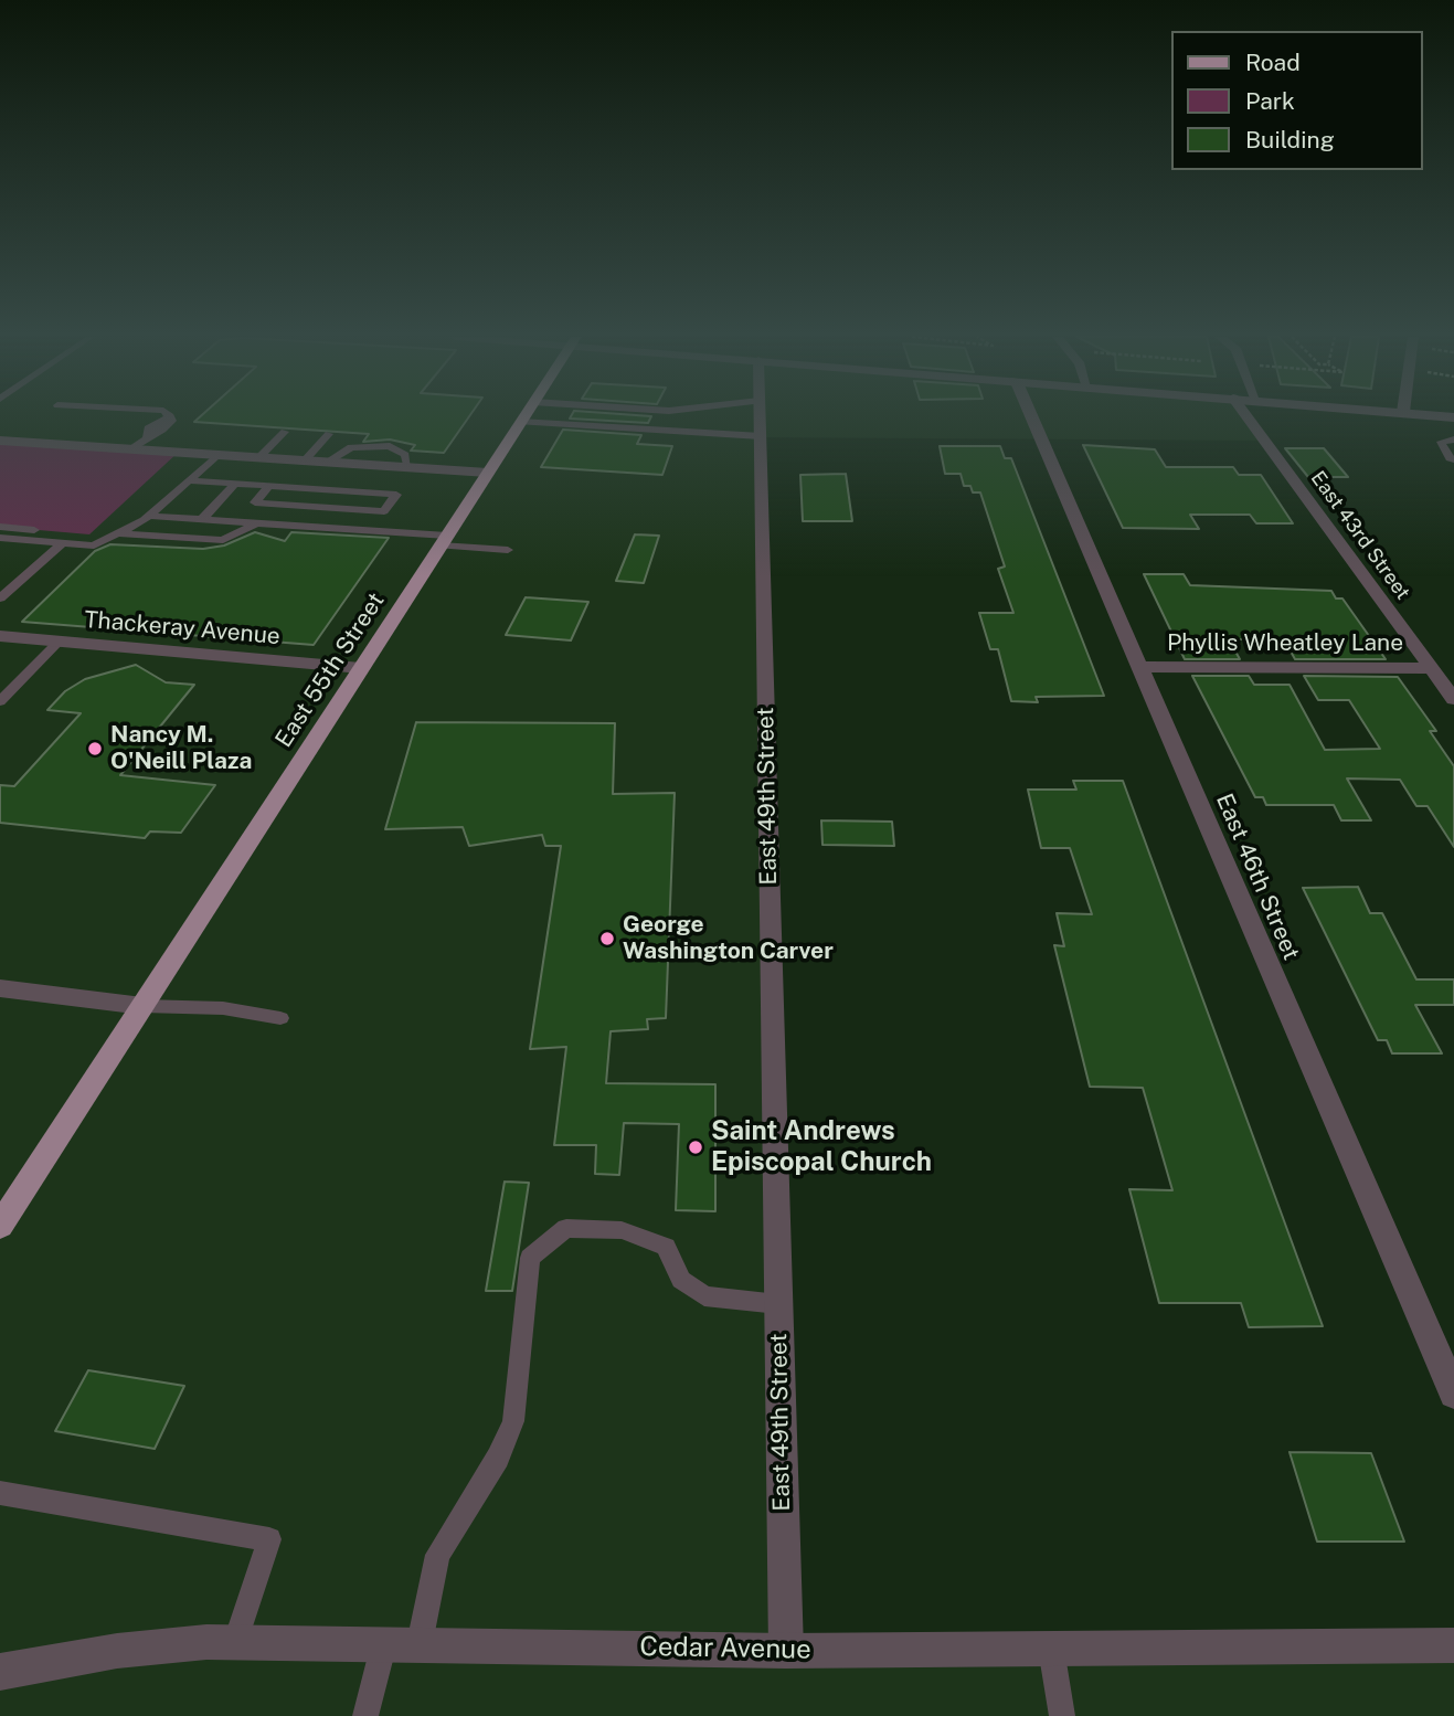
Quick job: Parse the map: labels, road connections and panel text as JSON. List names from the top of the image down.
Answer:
{
  "streets": {
    "main road": ["East 55th Street"],
    "street": [
      "East 43rd Street",
      "Thackeray Avenue",
      "Phyllis Wheatley Lane",
      "East 49th Street",
      "East 46th Street",
      "Cedar Avenue"
    ]
  },
  "crossings": [
    ["East 43rd Street", "Phyllis Wheatley Lane"],
    ["Thackeray Avenue", "East 55th Street"],
    ["Phyllis Wheatley Lane", "East 46th Street"],
    ["East 49th Street", "Cedar Avenue"]
  ],
  "places": ["Nancy M. O'Neill Plaza", "George Washington Carver", "Saint Andrews Episcopal Church"],
  "legend": ["Road", "Park", "Building"]
}
